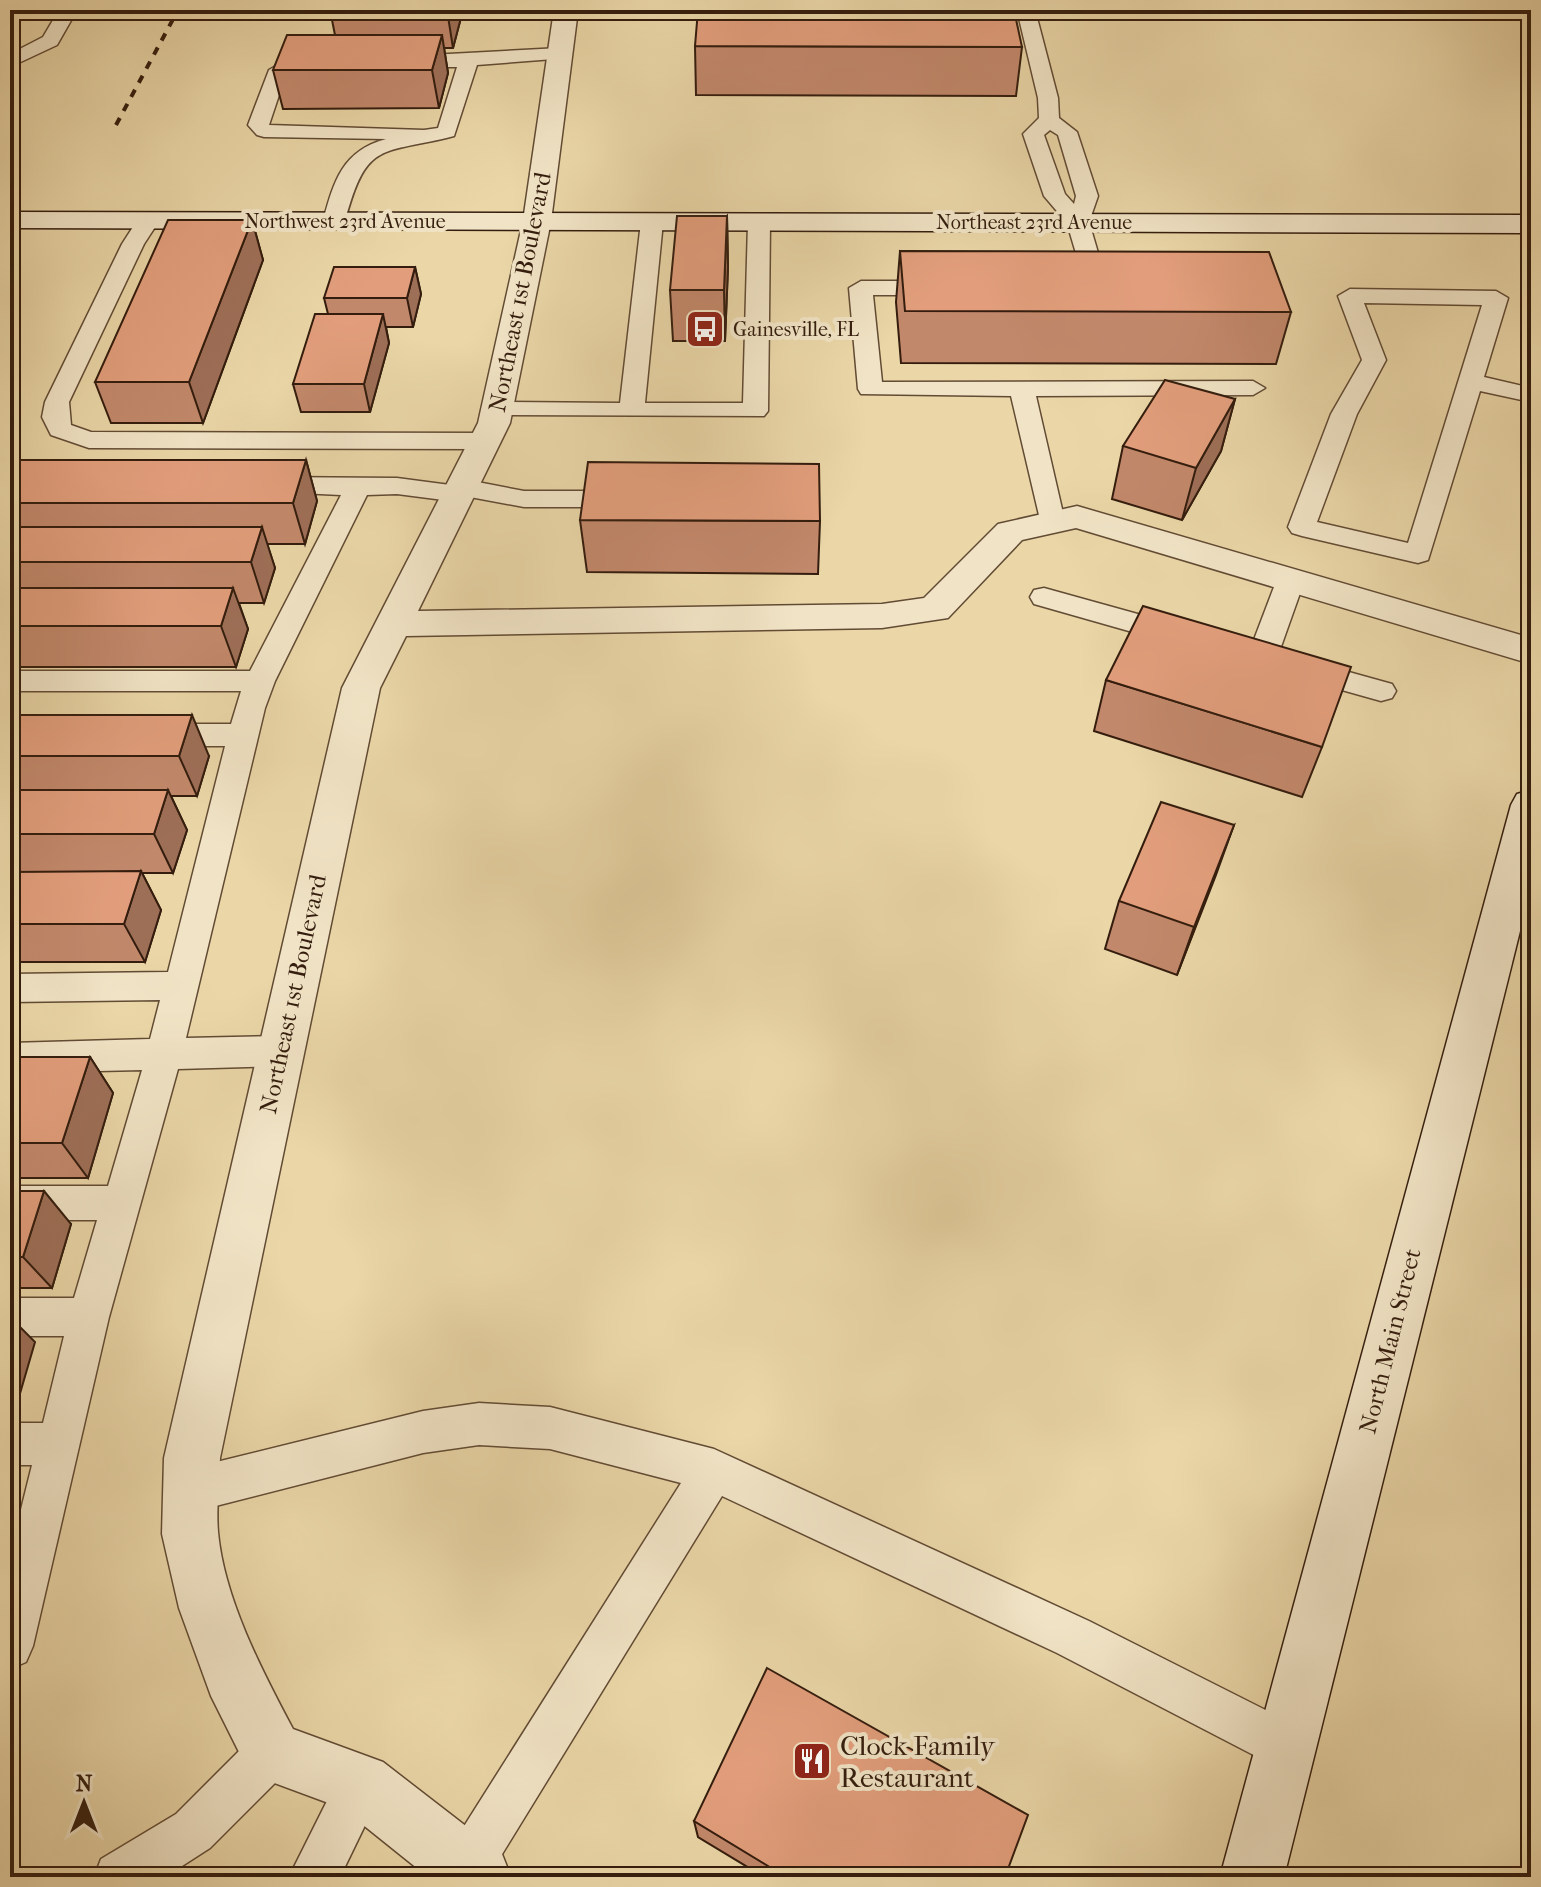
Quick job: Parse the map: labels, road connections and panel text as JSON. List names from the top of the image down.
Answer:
{
  "streets": {
    "street": [
      "Northwest 23rd Avenue",
      "Northeast 23rd Avenue",
      "Northeast 1st Boulevard",
      "North Main Street"
    ]
  },
  "crossings": [
    ["Northwest 23rd Avenue", "Northeast 23rd Avenue"],
    ["Northwest 23rd Avenue", "Northeast 1st Boulevard"],
    ["Northeast 23rd Avenue", "Northeast 1st Boulevard"]
  ],
  "places": {
    "bus stop": ["Gainesville, FL"],
    "restaurant": ["Clock Family Restaurant"]
  },
  "north": "top"
}
